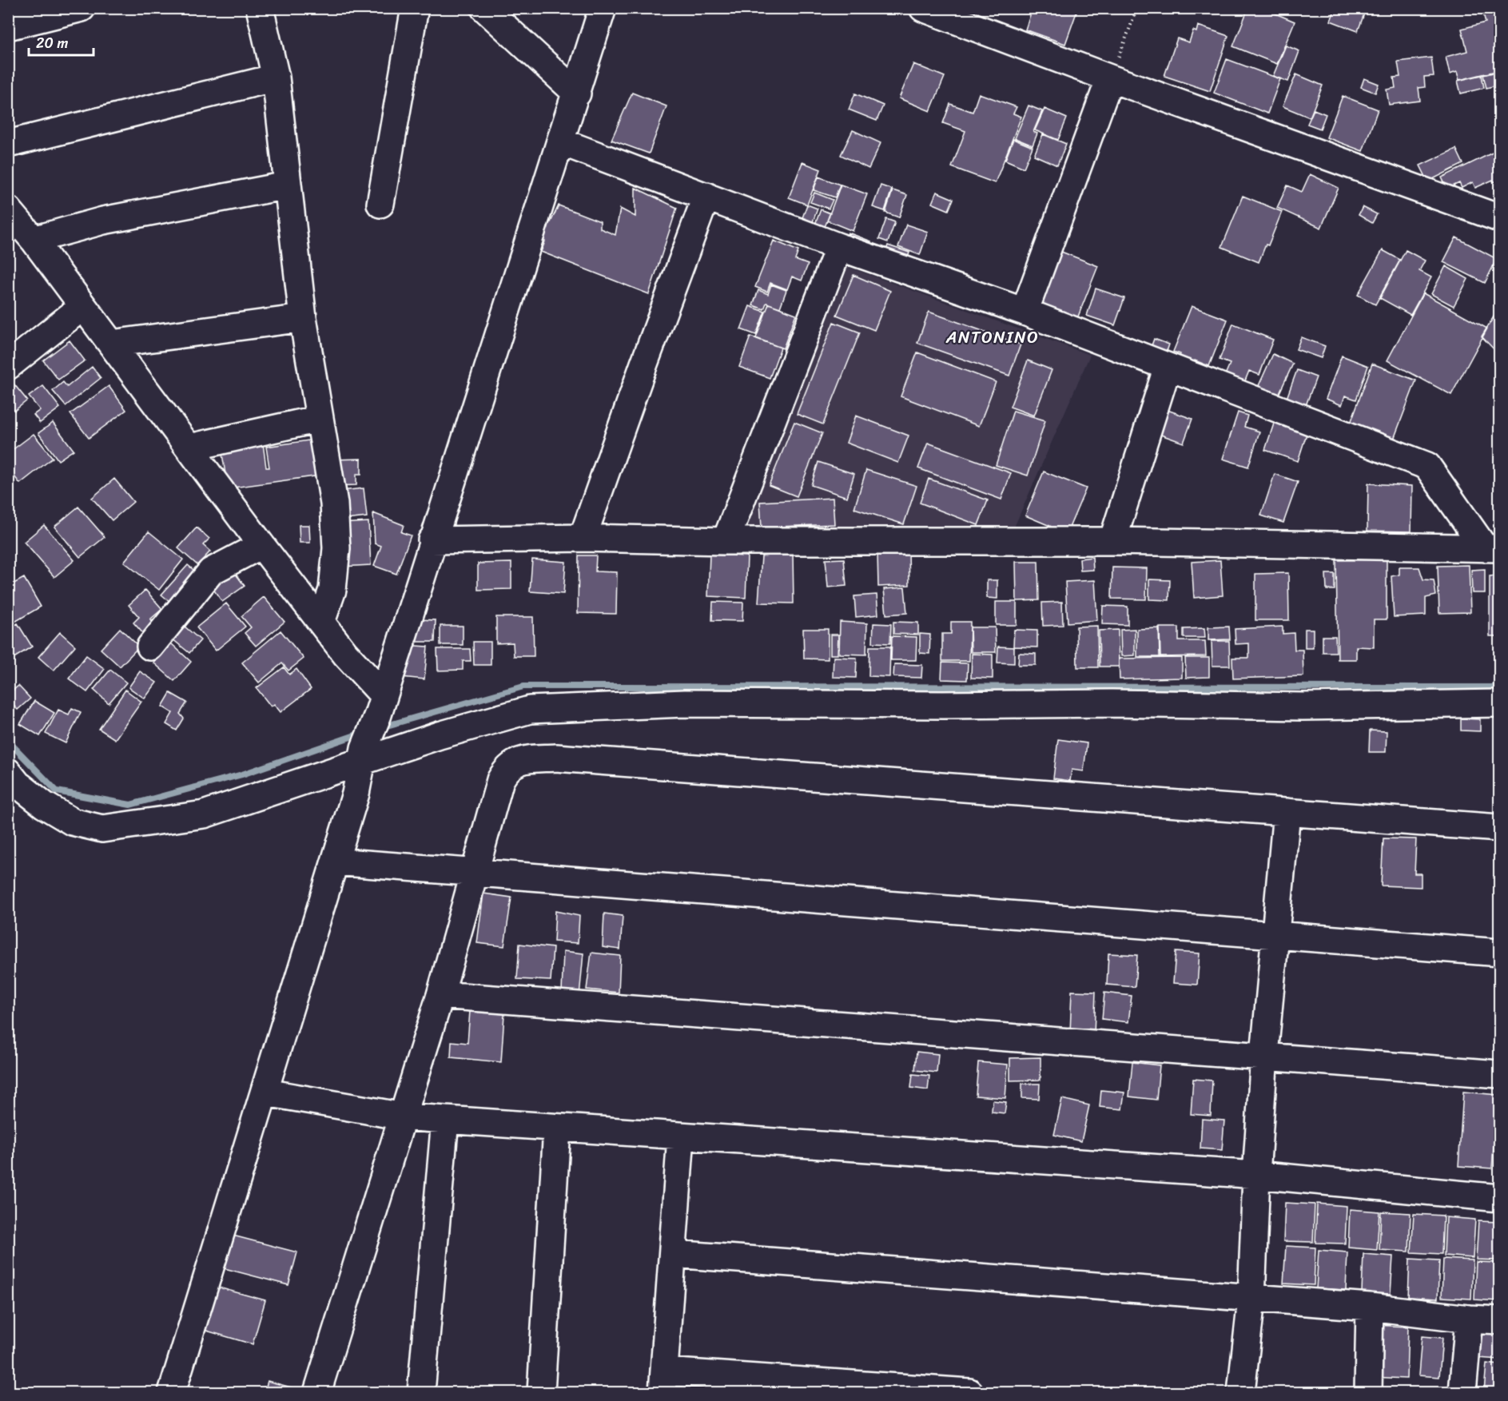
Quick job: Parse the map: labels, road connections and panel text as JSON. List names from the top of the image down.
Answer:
{
  "districts": ["ANTONINO"],
  "scale_bar": "20 m"
}
